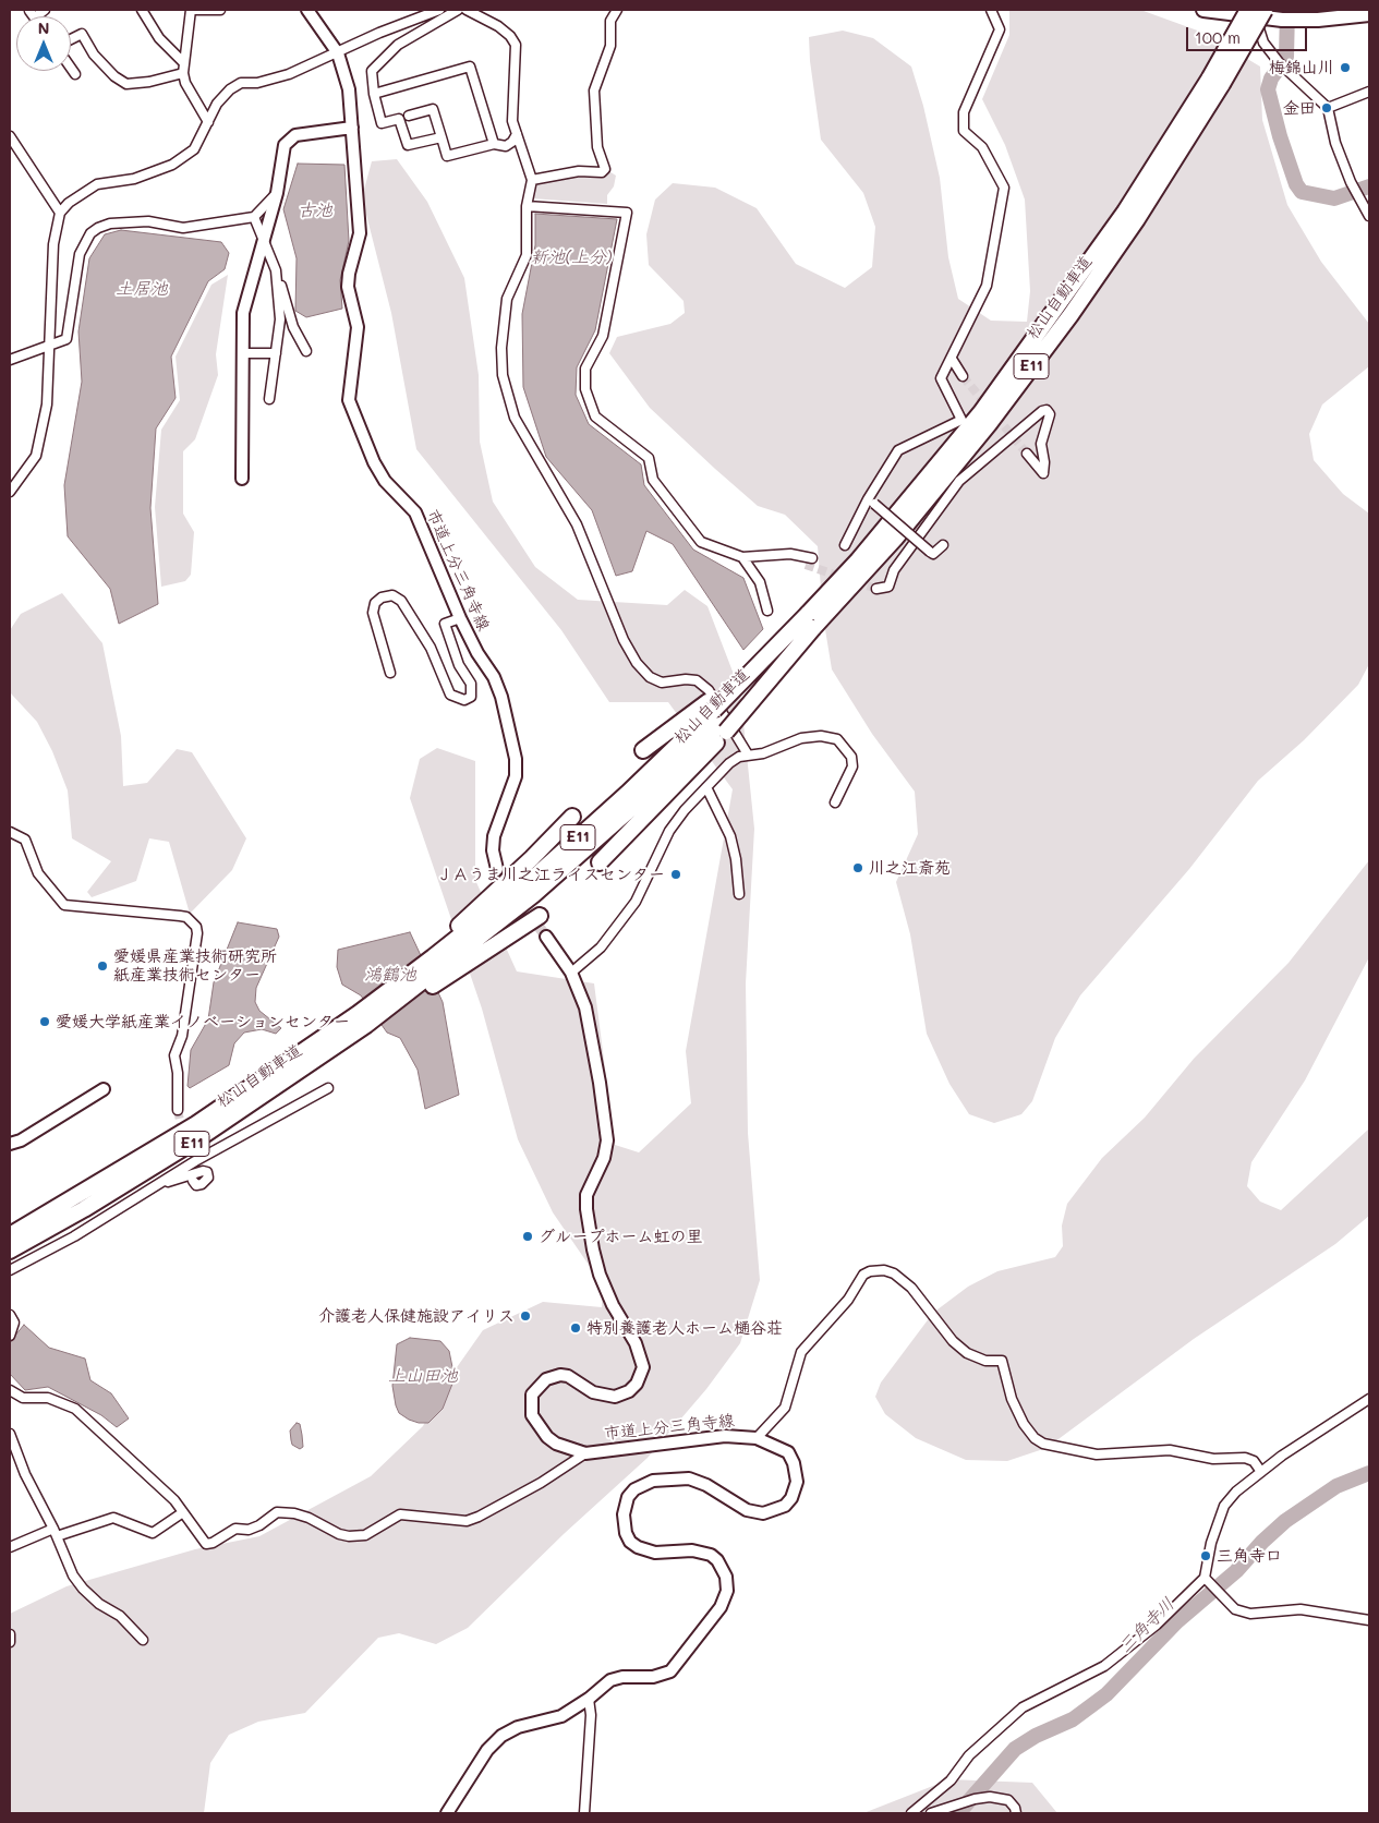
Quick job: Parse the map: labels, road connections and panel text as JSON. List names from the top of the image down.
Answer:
{
  "streets": {
    "highway": ["松山自動車道", "E11"],
    "street": ["市道上分三角寺線"]
  },
  "water": [
    "古池",
    "新池(上分)",
    "土居池",
    "鴻鶴池",
    "上山田池",
    "三角寺川"
  ],
  "places": [
    "梅錦山川",
    "金田",
    "川之江斎苑",
    "ＪＡうま川之江ライスセンター",
    "愛媛県産業技術研究所 紙産業技術センター",
    "愛媛大学紙産業イノベーションセンター",
    "グループホーム虹の里",
    "介護老人保健施設アイリス",
    "特別養護老人ホーム樋谷荘",
    "三角寺口"
  ],
  "scale_bar": "100 m",
  "north": "top"
}
